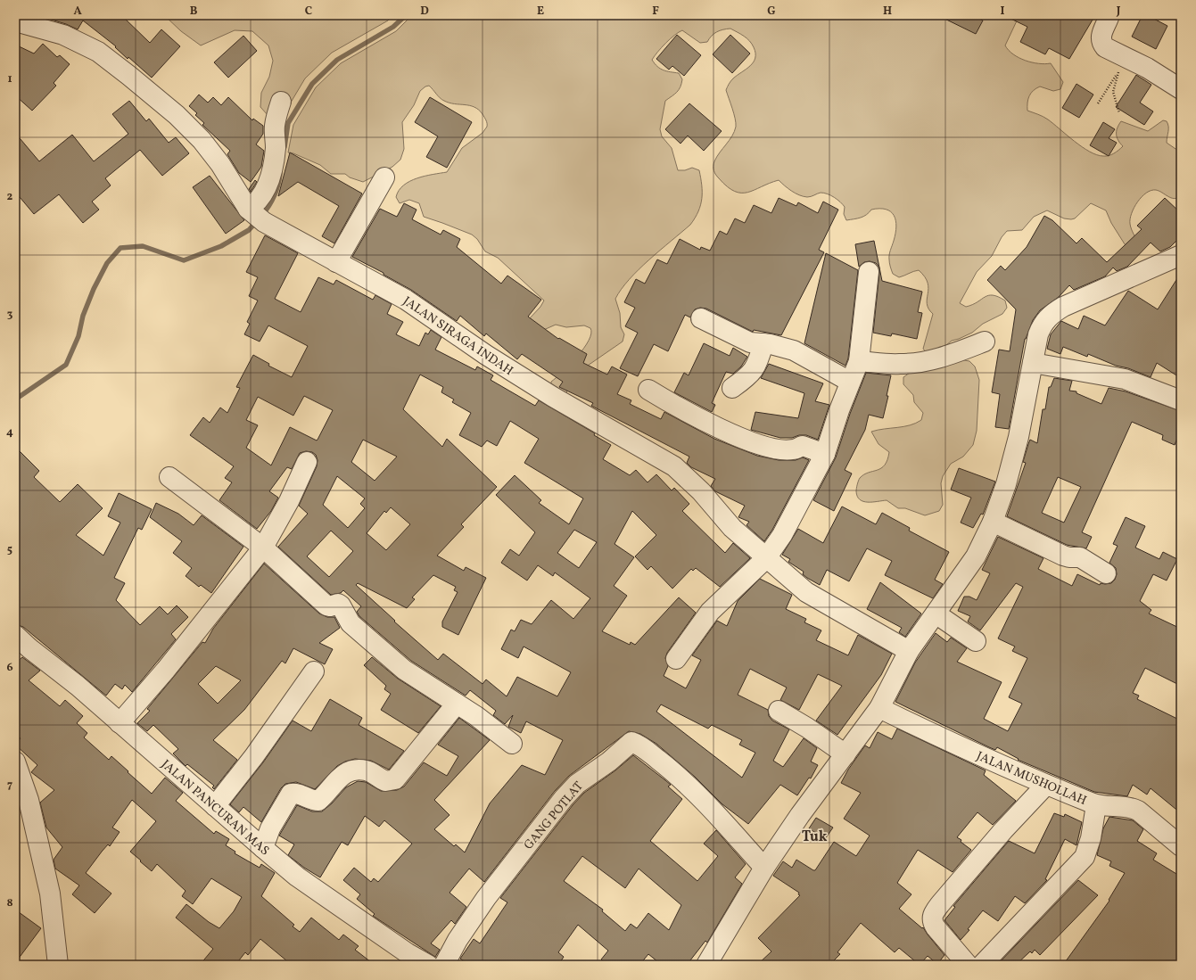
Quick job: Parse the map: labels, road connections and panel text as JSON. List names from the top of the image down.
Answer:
{
  "streets": {
    "street": [
      "JALAN SIRAGA INDAH",
      "JALAN MUSHOLLAH",
      "JALAN PANCURAN MAS",
      "GANG POTLAT"
    ]
  },
  "districts": ["Tuk"],
  "grid": {
    "columns": [
      "A",
      "B",
      "C",
      "D",
      "E",
      "F",
      "G",
      "H",
      "I",
      "J"
    ],
    "rows": [
      "1",
      "2",
      "3",
      "4",
      "5",
      "6",
      "7",
      "8"
    ]
  }
}
